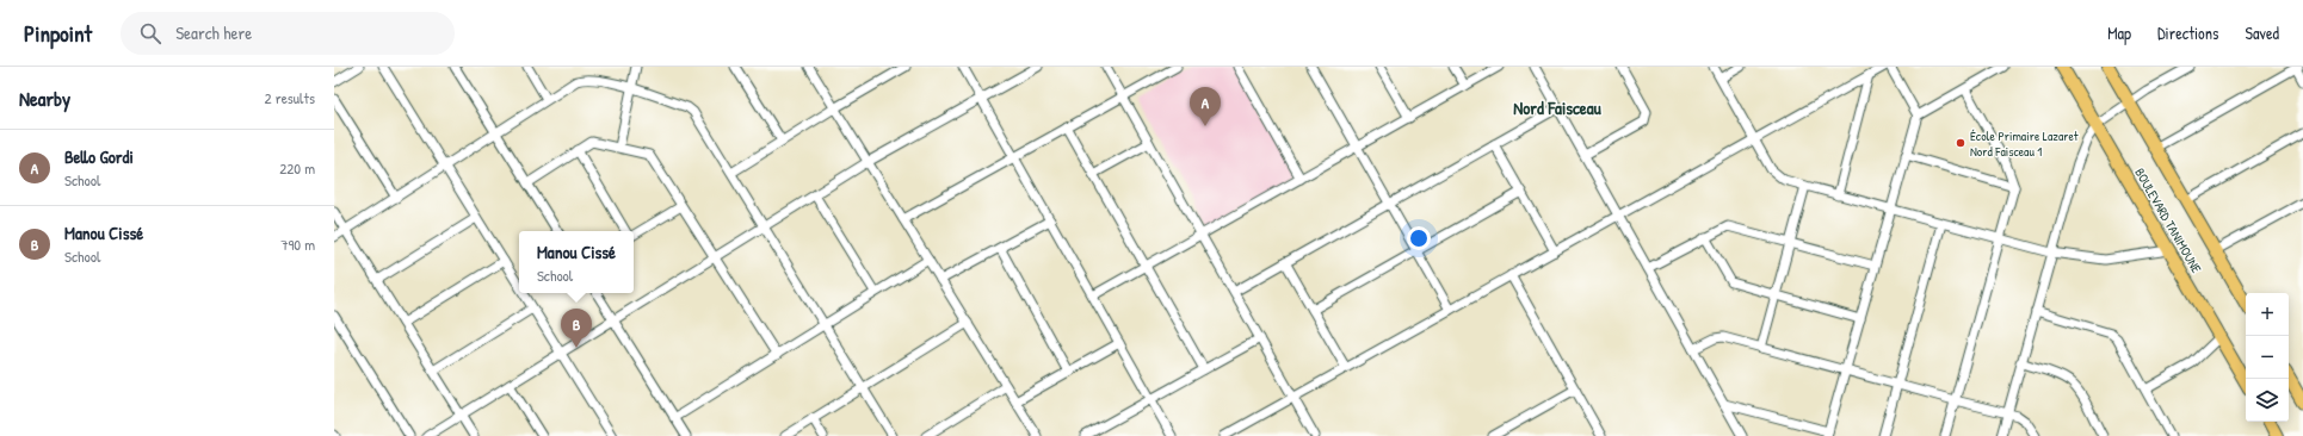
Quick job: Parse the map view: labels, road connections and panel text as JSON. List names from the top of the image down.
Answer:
{
  "streets": {
    "main road": ["BOULEVARD TANIMOUNE"]
  },
  "districts": ["Nord Faisceau"],
  "places": ["École Primaire Lazaret Nord Faisceau 1"],
  "page": {
    "header": "Pinpoint",
    "search": "Search here",
    "nav": ["Map", "Directions", "Saved"],
    "heading": ["Nearby", "2 results"],
    "pins": ["A", "B"],
    "list": [
      {
        "mark": "A",
        "name": "Bello Gordi",
        "note": "School",
        "value": "220 m"
      },
      {
        "mark": "B",
        "name": "Manou Cissé",
        "note": "School",
        "value": "790 m"
      }
    ],
    "popup": ["Manou Cissé", "School"],
    "map_buttons": ["+", "−"]
  }
}
